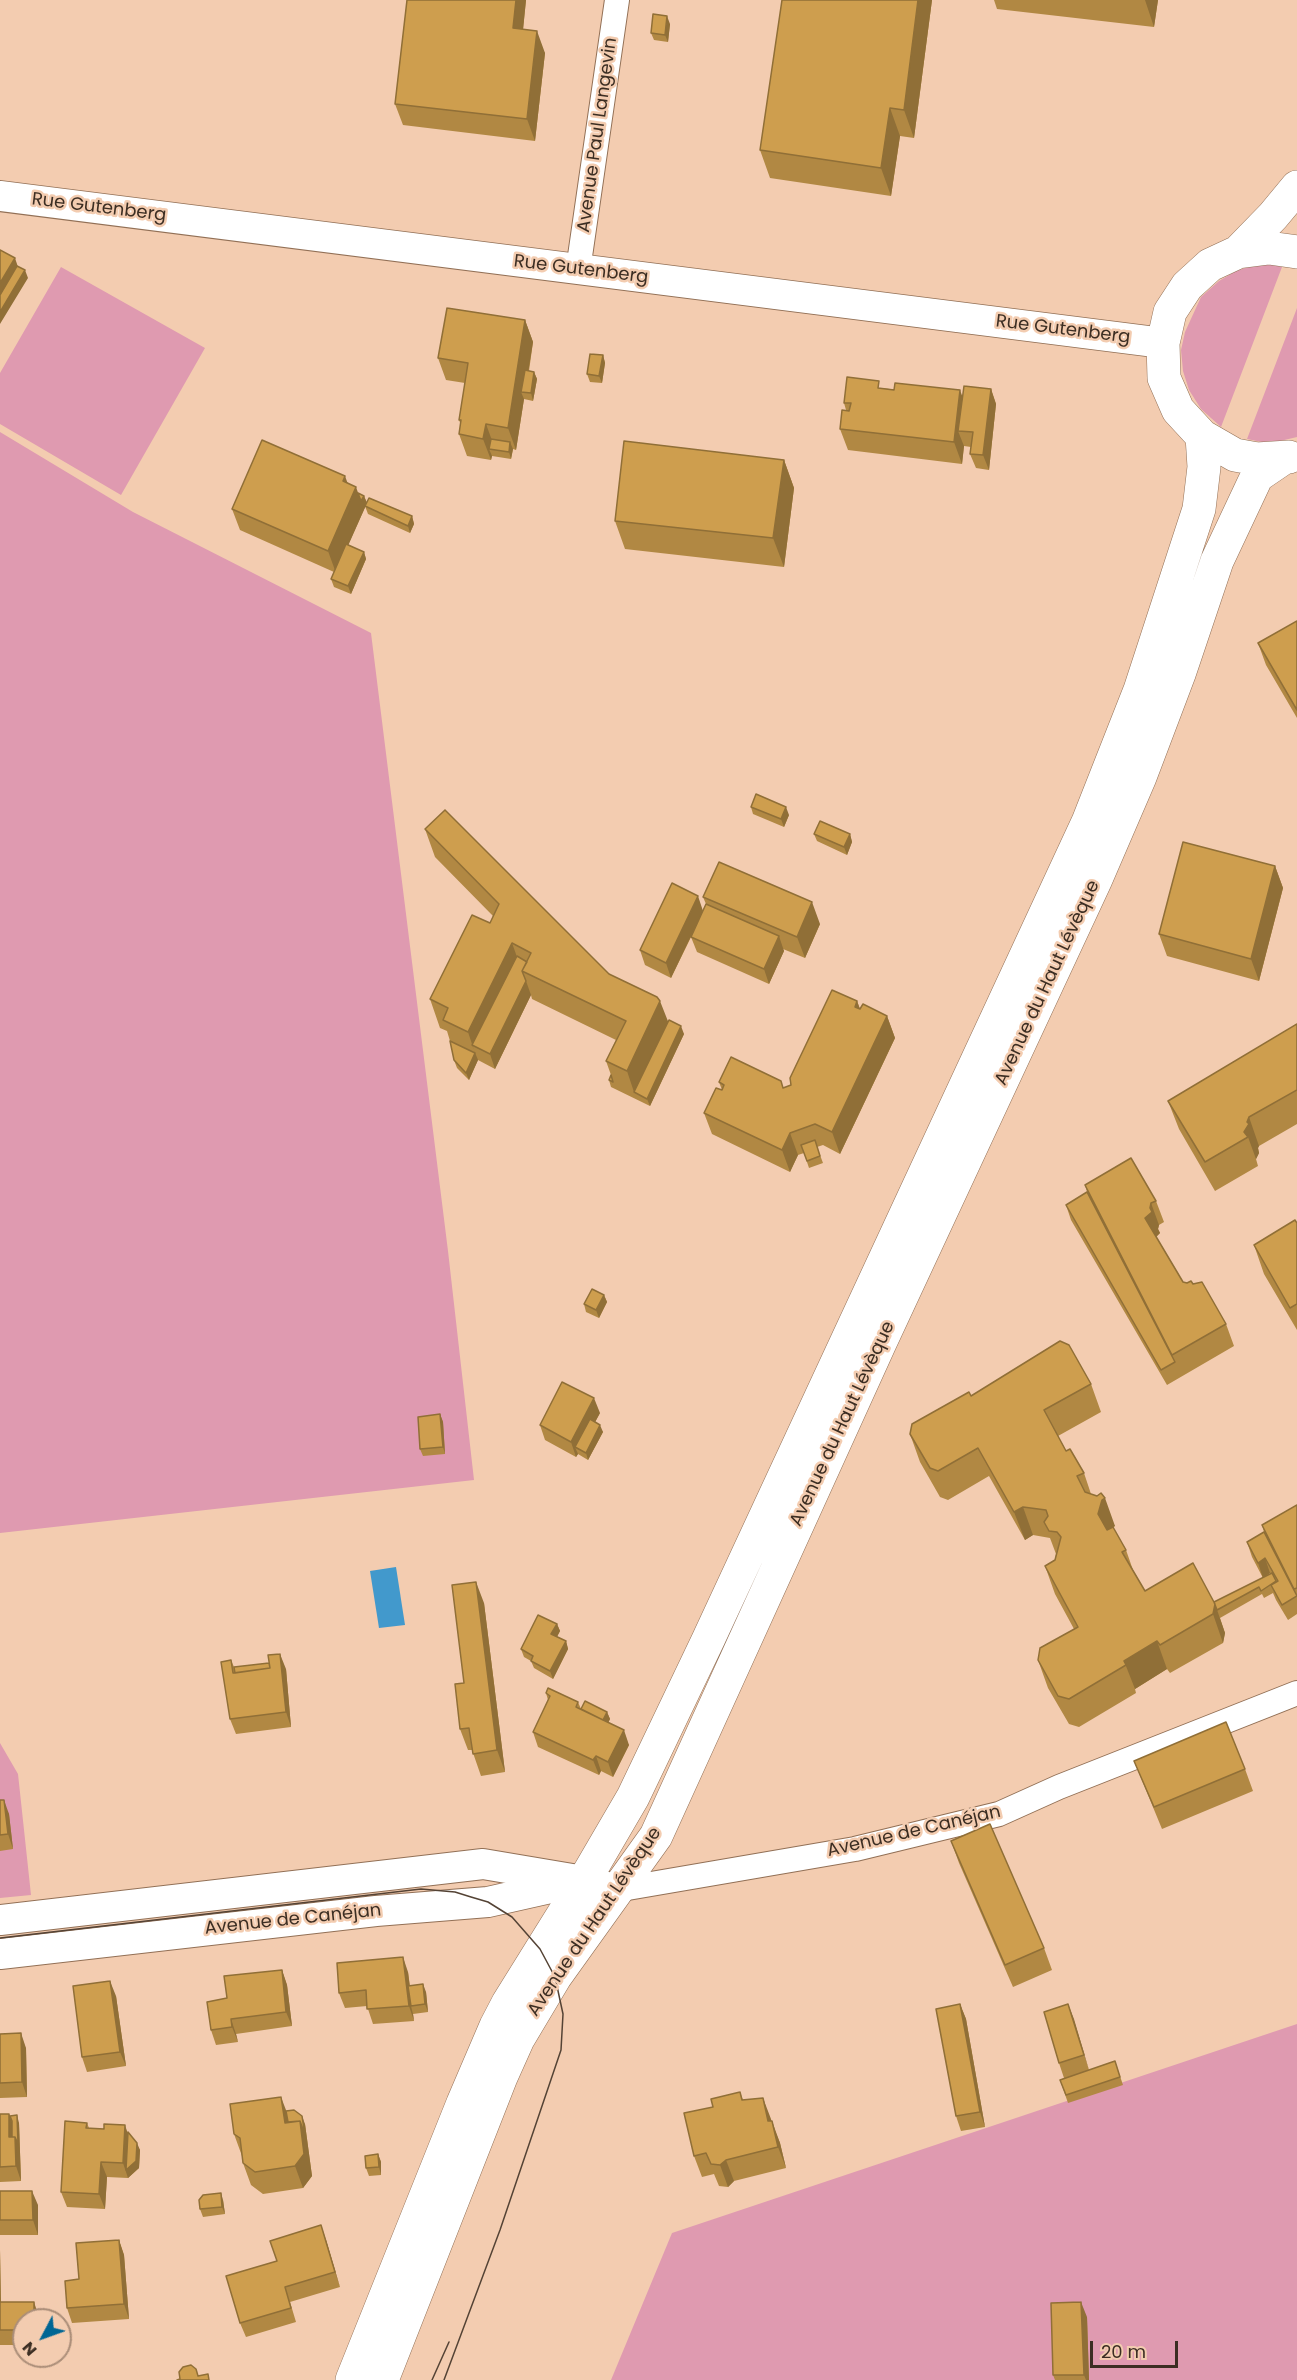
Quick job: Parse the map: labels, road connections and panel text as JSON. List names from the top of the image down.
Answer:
{
  "streets": {
    "main road": ["Avenue du Haut Lévèque"],
    "street": ["Avenue Paul Langevin", "Rue Gutenberg", "Avenue de Canéjan"]
  },
  "crossings": [
    ["Avenue Paul Langevin", "Rue Gutenberg"],
    ["Avenue du Haut Lévèque", "Avenue de Canéjan"]
  ],
  "scale_bar": "20 m",
  "north": "bottom left"
}
